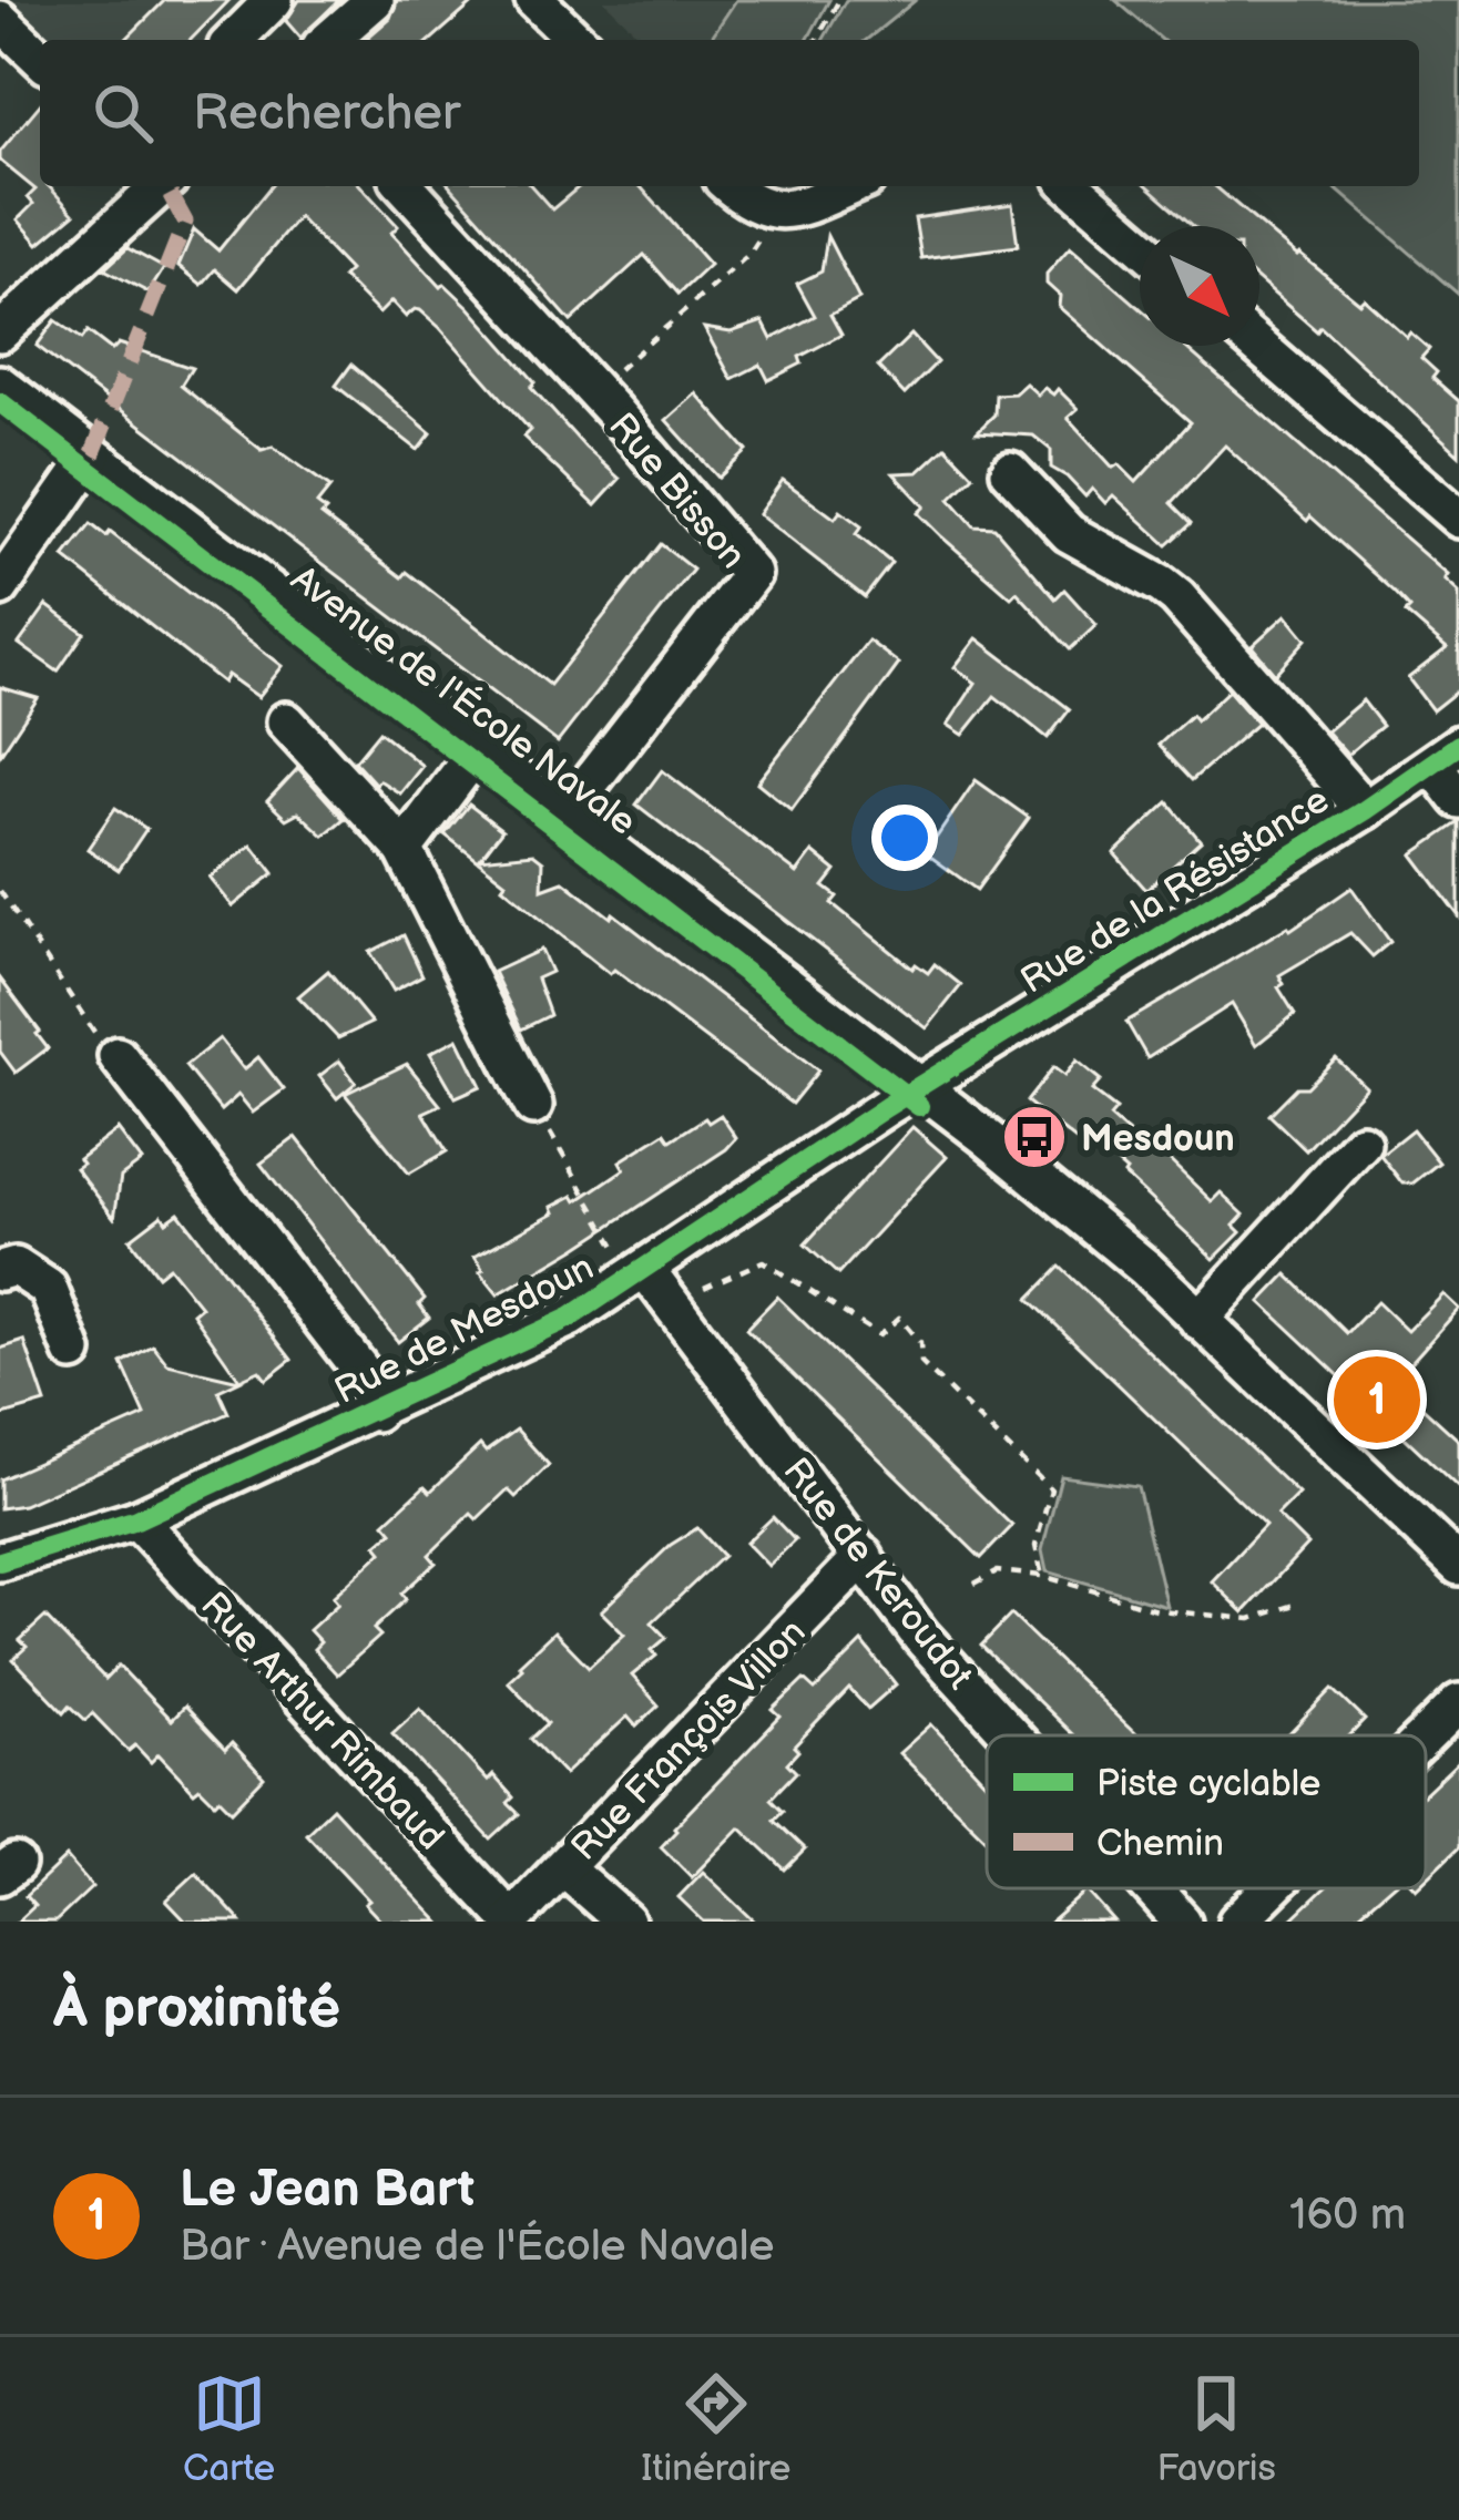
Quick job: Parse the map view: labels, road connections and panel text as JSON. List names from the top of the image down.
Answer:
{
  "streets": {
    "street": [
      "Rue Bisson",
      "Avenue de l'École Navale",
      "Rue de la Résistance",
      "Rue de Mesdoun",
      "Rue de Keroudot",
      "Rue Arthur Rimbaud",
      "Rue François Villon"
    ]
  },
  "crossings": [
    ["Rue Bisson", "Avenue de l'École Navale"],
    ["Avenue de l'École Navale", "Rue de la Résistance"],
    ["Avenue de l'École Navale", "Rue de Mesdoun"],
    ["Rue de la Résistance", "Rue de Mesdoun"],
    ["Rue de Mesdoun", "Rue de Keroudot"],
    ["Rue de Mesdoun", "Rue Arthur Rimbaud"],
    ["Rue de Keroudot", "Rue François Villon"],
    ["Rue Arthur Rimbaud", "Rue François Villon"]
  ],
  "places": {
    "bus stop": ["Mesdoun"]
  },
  "legend": ["Piste cyclable", "Chemin"],
  "north": "bottom right",
  "page": {
    "search": "Rechercher",
    "pins": "1",
    "heading": "À proximité",
    "list": [
      {
        "mark": "1",
        "name": "Le Jean Bart",
        "note": "Bar · Avenue de l'École Navale",
        "value": "160 m"
      }
    ],
    "nav": ["Carte", "Itinéraire", "Favoris"]
  }
}
